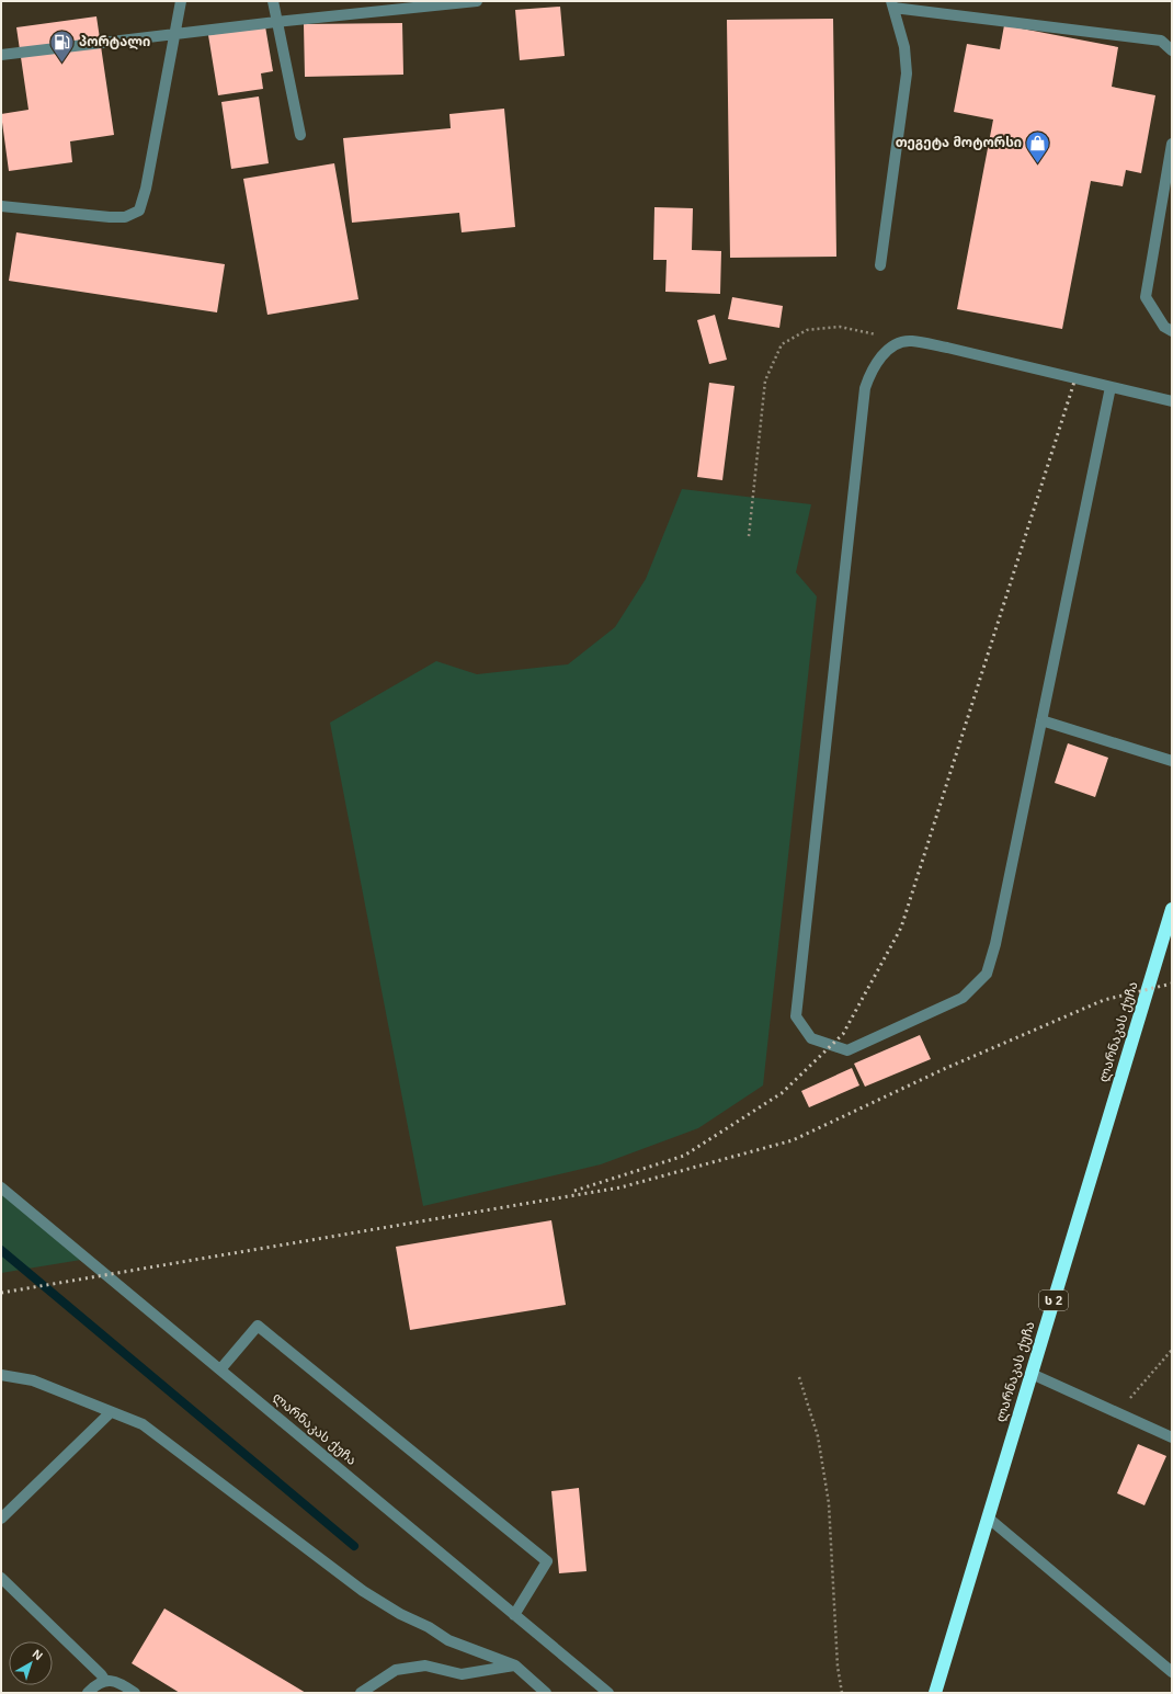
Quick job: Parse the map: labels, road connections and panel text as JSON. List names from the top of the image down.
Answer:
{
  "streets": {
    "highway": ["ლარნაკას ქუჩა", "ს 2"]
  },
  "places": {
    "fuel station": ["პორტალი"],
    "shop": ["თეგეტა მოტორსი"]
  },
  "north": "top right"
}
